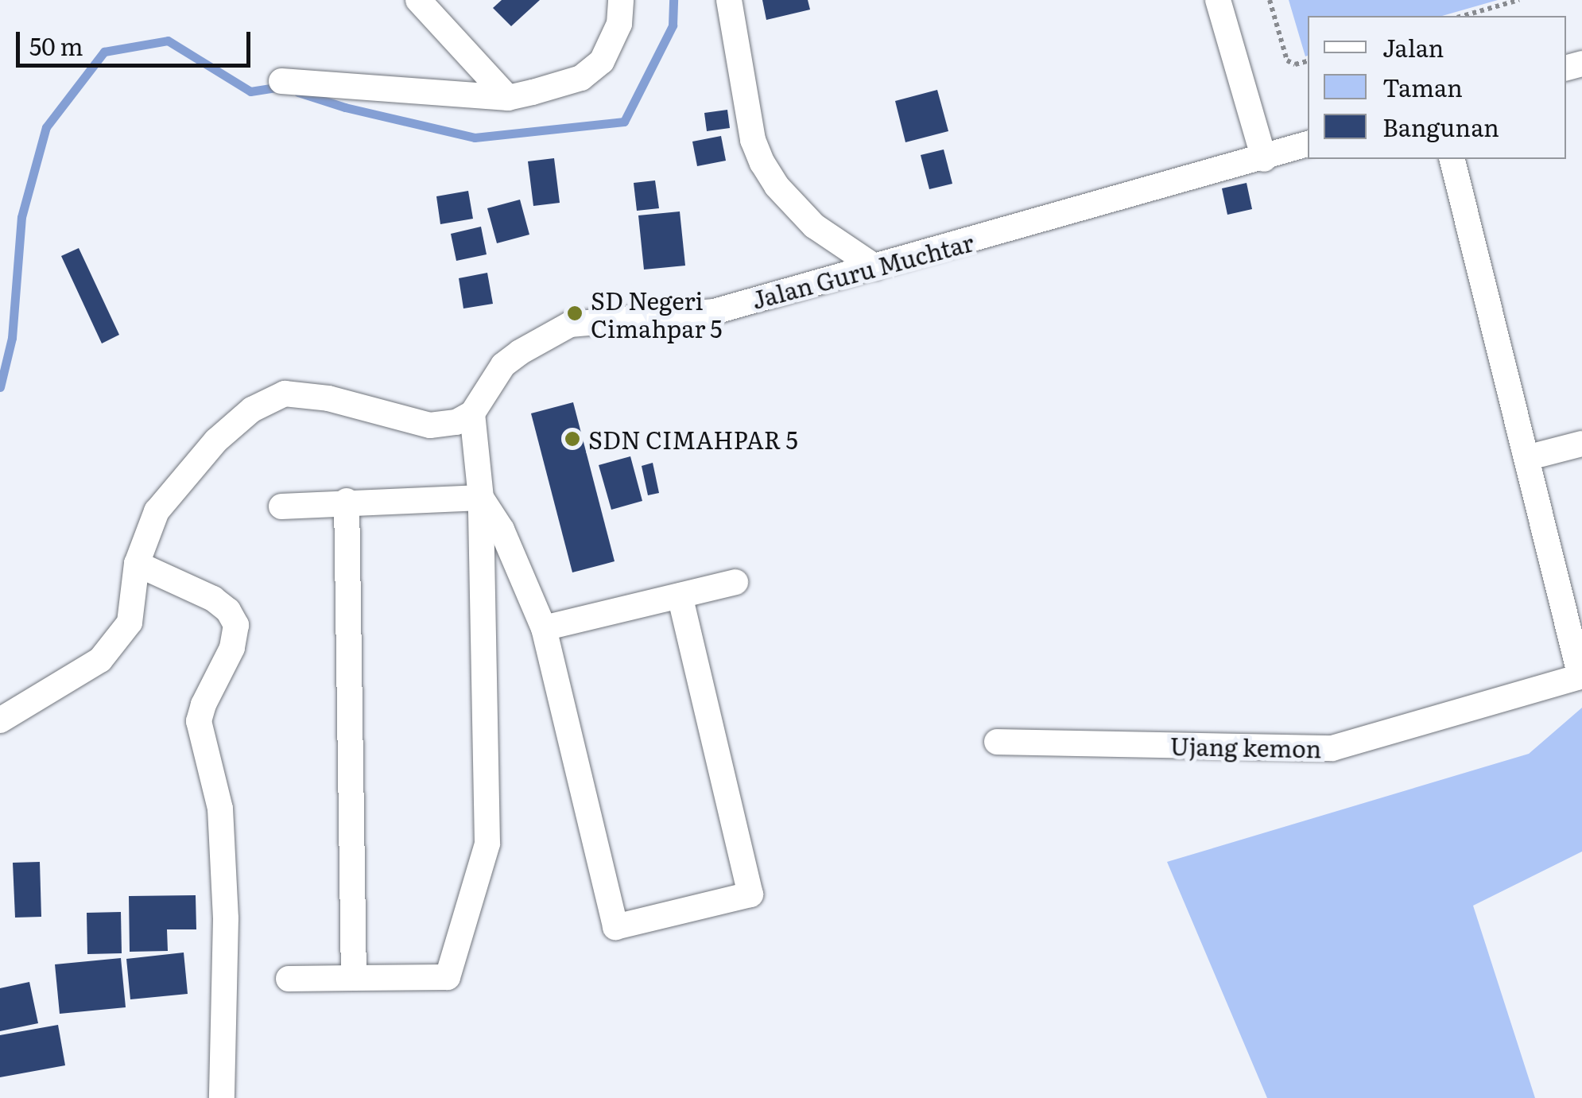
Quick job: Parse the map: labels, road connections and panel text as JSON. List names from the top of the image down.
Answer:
{
  "streets": {
    "street": ["Jalan Guru Muchtar", "Ujang kemon"]
  },
  "places": ["SD Negeri Cimahpar 5", "SDN CIMAHPAR 5"],
  "legend": ["Jalan", "Taman", "Bangunan"],
  "scale_bar": "50 m"
}
